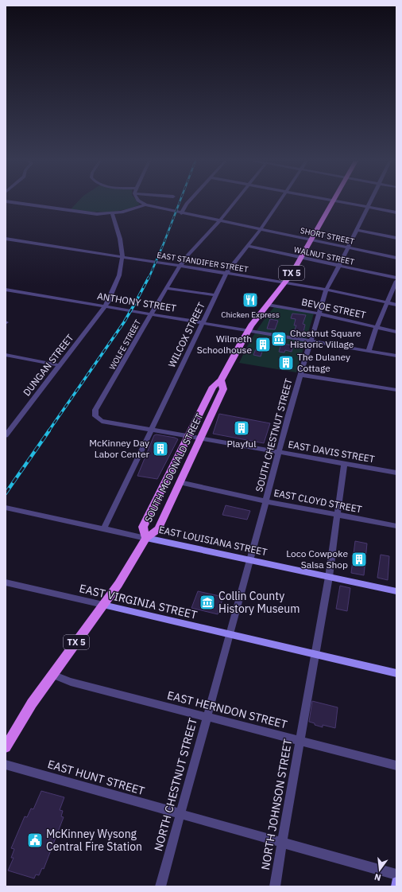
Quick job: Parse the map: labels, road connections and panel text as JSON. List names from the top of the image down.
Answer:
{
  "streets": {
    "main road": [
      "TX 5",
      "SOUTH MCDONALD STREET",
      "EAST LOUISIANA STREET",
      "EAST VIRGINIA STREET"
    ],
    "street": [
      "SHORT STREET",
      "WALNUT STREET",
      "EAST STANDIFER STREET",
      "ANTHONY STREET",
      "BEVOE STREET",
      "WILCOX STREET",
      "WOLFE STREET",
      "DUNGAN STREET",
      "SOUTH CHESTNUT STREET",
      "EAST DAVIS STREET",
      "EAST CLOYD STREET",
      "EAST HERNDON STREET",
      "EAST HUNT STREET",
      "NORTH CHESTNUT STREET",
      "NORTH JOHNSON STREET"
    ]
  },
  "crossings": [
    ["SHORT STREET", "WILCOX STREET"],
    ["SHORT STREET", "WOLFE STREET"],
    ["SHORT STREET", "SOUTH CHESTNUT STREET"],
    ["SHORT STREET", "SOUTH MCDONALD STREET"],
    ["WALNUT STREET", "WILCOX STREET"],
    ["WALNUT STREET", "SOUTH CHESTNUT STREET"],
    ["WALNUT STREET", "SOUTH MCDONALD STREET"],
    ["EAST STANDIFER STREET", "WILCOX STREET"],
    ["EAST STANDIFER STREET", "WOLFE STREET"],
    ["EAST STANDIFER STREET", "DUNGAN STREET"],
    ["EAST STANDIFER STREET", "SOUTH CHESTNUT STREET"],
    ["EAST STANDIFER STREET", "SOUTH MCDONALD STREET"],
    ["TX 5", "SOUTH MCDONALD STREET"],
    ["TX 5", "EAST LOUISIANA STREET"],
    ["TX 5", "EAST VIRGINIA STREET"],
    ["TX 5", "EAST HERNDON STREET"],
    ["ANTHONY STREET", "WILCOX STREET"],
    ["ANTHONY STREET", "WOLFE STREET"],
    ["ANTHONY STREET", "DUNGAN STREET"],
    ["ANTHONY STREET", "SOUTH CHESTNUT STREET"],
    ["ANTHONY STREET", "SOUTH MCDONALD STREET"],
    ["BEVOE STREET", "SOUTH CHESTNUT STREET"],
    ["BEVOE STREET", "SOUTH MCDONALD STREET"],
    ["WILCOX STREET", "EAST DAVIS STREET"],
    ["WILCOX STREET", "EAST LOUISIANA STREET"],
    ["WOLFE STREET", "EAST DAVIS STREET"],
    ["SOUTH CHESTNUT STREET", "EAST DAVIS STREET"],
    ["SOUTH CHESTNUT STREET", "EAST CLOYD STREET"],
    ["SOUTH CHESTNUT STREET", "EAST LOUISIANA STREET"],
    ["SOUTH CHESTNUT STREET", "NORTH CHESTNUT STREET"],
    ["EAST DAVIS STREET", "SOUTH MCDONALD STREET"],
    ["EAST DAVIS STREET", "NORTH JOHNSON STREET"],
    ["SOUTH MCDONALD STREET", "EAST CLOYD STREET"],
    ["SOUTH MCDONALD STREET", "EAST LOUISIANA STREET"],
    ["EAST CLOYD STREET", "NORTH JOHNSON STREET"],
    ["EAST LOUISIANA STREET", "NORTH CHESTNUT STREET"],
    ["EAST LOUISIANA STREET", "NORTH JOHNSON STREET"],
    ["EAST VIRGINIA STREET", "NORTH CHESTNUT STREET"],
    ["EAST VIRGINIA STREET", "NORTH JOHNSON STREET"],
    ["EAST HERNDON STREET", "NORTH CHESTNUT STREET"],
    ["EAST HERNDON STREET", "NORTH JOHNSON STREET"],
    ["EAST HUNT STREET", "NORTH CHESTNUT STREET"],
    ["EAST HUNT STREET", "NORTH JOHNSON STREET"]
  ],
  "places": {
    "restaurant": ["Chicken Express"],
    "museum": ["Chestnut Square Historic Village", "Collin County History Museum"],
    "building": [
      "Wilmeth Schoolhouse",
      "The Dulaney Cottage",
      "Playful",
      "McKinney Day Labor Center",
      "Loco Cowpoke Salsa Shop"
    ],
    "public building": ["McKinney Wysong Central Fire Station"]
  },
  "north": "bottom"
}
